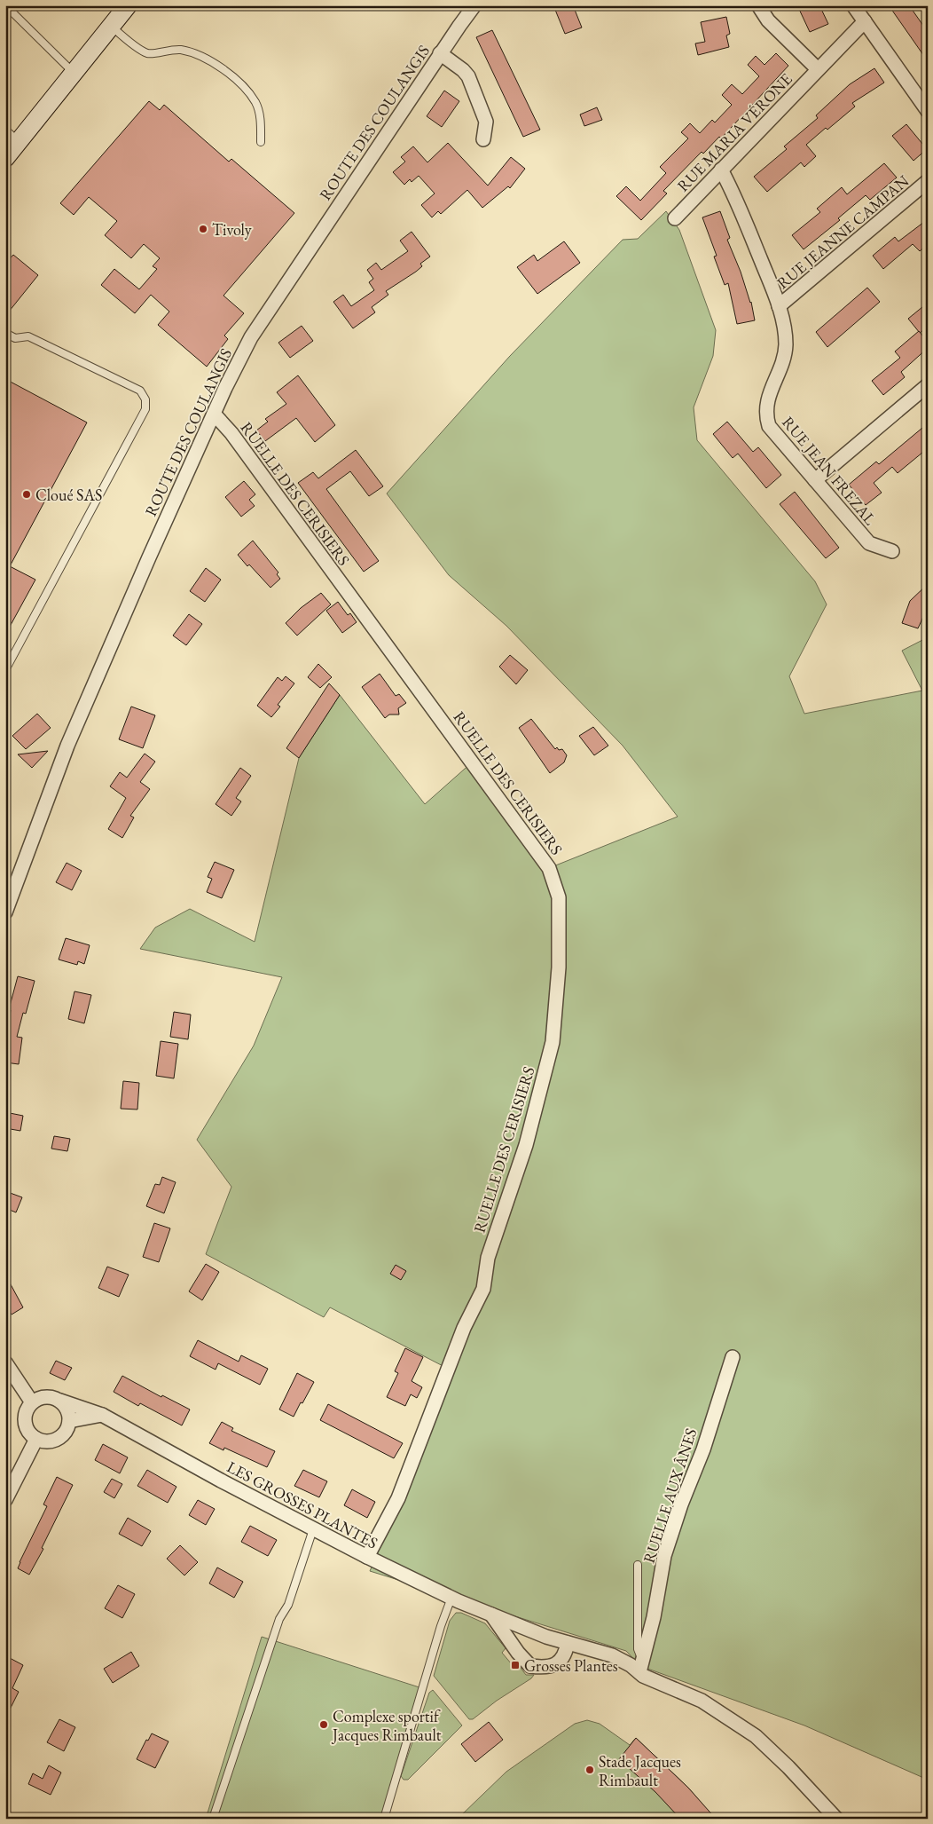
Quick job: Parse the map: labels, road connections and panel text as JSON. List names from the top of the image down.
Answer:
{
  "streets": {
    "street": [
      "ROUTE DES COULANGIS",
      "RUE MARIA VÉRONE",
      "RUE JEANNE CAMPAN",
      "RUE JEAN FREZAL",
      "RUELLE DES CERISIERS",
      "RUELLE AUX ÂNES",
      "LES GROSSES PLANTES"
    ]
  },
  "crossings": [
    ["ROUTE DES COULANGIS", "RUELLE DES CERISIERS"],
    ["RUE MARIA VÉRONE", "RUE JEAN FREZAL"],
    ["RUE JEANNE CAMPAN", "RUE JEAN FREZAL"],
    ["RUELLE DES CERISIERS", "LES GROSSES PLANTES"],
    ["RUELLE AUX ÂNES", "LES GROSSES PLANTES"]
  ],
  "places": {
    "other": [
      "Tivoly",
      "Cloué SAS",
      "Complexe sportif Jacques Rimbault",
      "Stade Jacques Rimbault"
    ],
    "transit": ["Grosses Plantes"]
  }
}
